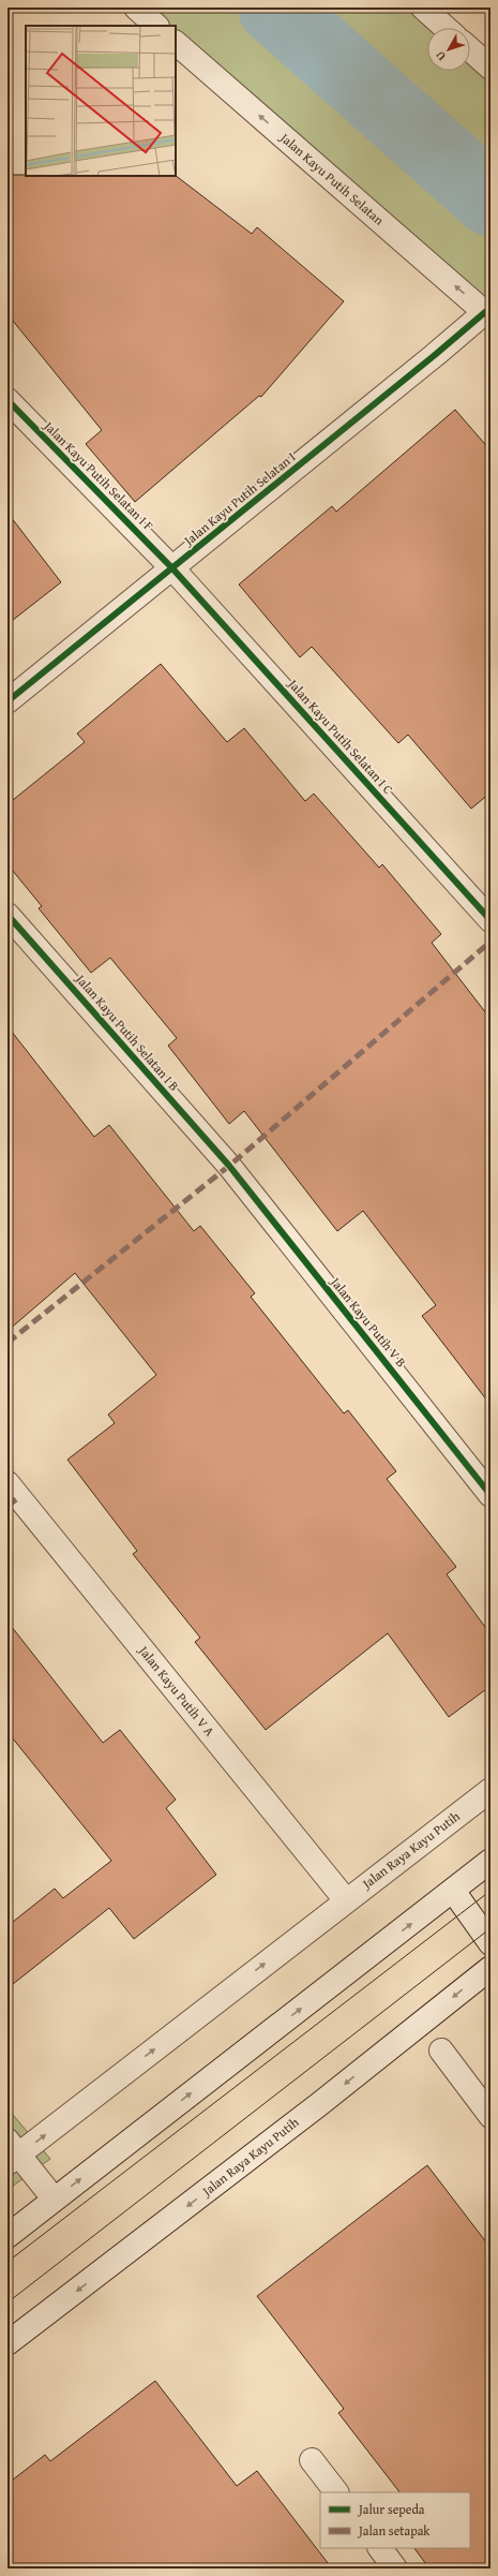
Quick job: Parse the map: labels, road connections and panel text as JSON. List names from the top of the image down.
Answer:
{
  "streets": {
    "street": [
      "Jalan Kayu Putih Selatan",
      "Jalan Kayu Putih Selatan I F",
      "Jalan Kayu Putih Selatan I",
      "Jalan Kayu Putih Selatan I C",
      "Jalan Kayu Putih Selatan I B",
      "Jalan Kayu Putih V B",
      "Jalan Kayu Putih V A",
      "Jalan Raya Kayu Putih"
    ]
  },
  "crossings": [
    ["Jalan Kayu Putih Selatan", "Jalan Kayu Putih Selatan I"],
    ["Jalan Kayu Putih Selatan I F", "Jalan Kayu Putih Selatan I"],
    ["Jalan Kayu Putih Selatan I F", "Jalan Kayu Putih Selatan I C"],
    ["Jalan Kayu Putih Selatan I", "Jalan Kayu Putih Selatan I C"],
    ["Jalan Kayu Putih Selatan I B", "Jalan Kayu Putih V B"],
    ["Jalan Kayu Putih V A", "Jalan Raya Kayu Putih"]
  ],
  "one_way": ["Jalan Kayu Putih Selatan"],
  "legend": ["Jalur sepeda", "Jalan setapak"],
  "north": "bottom left"
}
